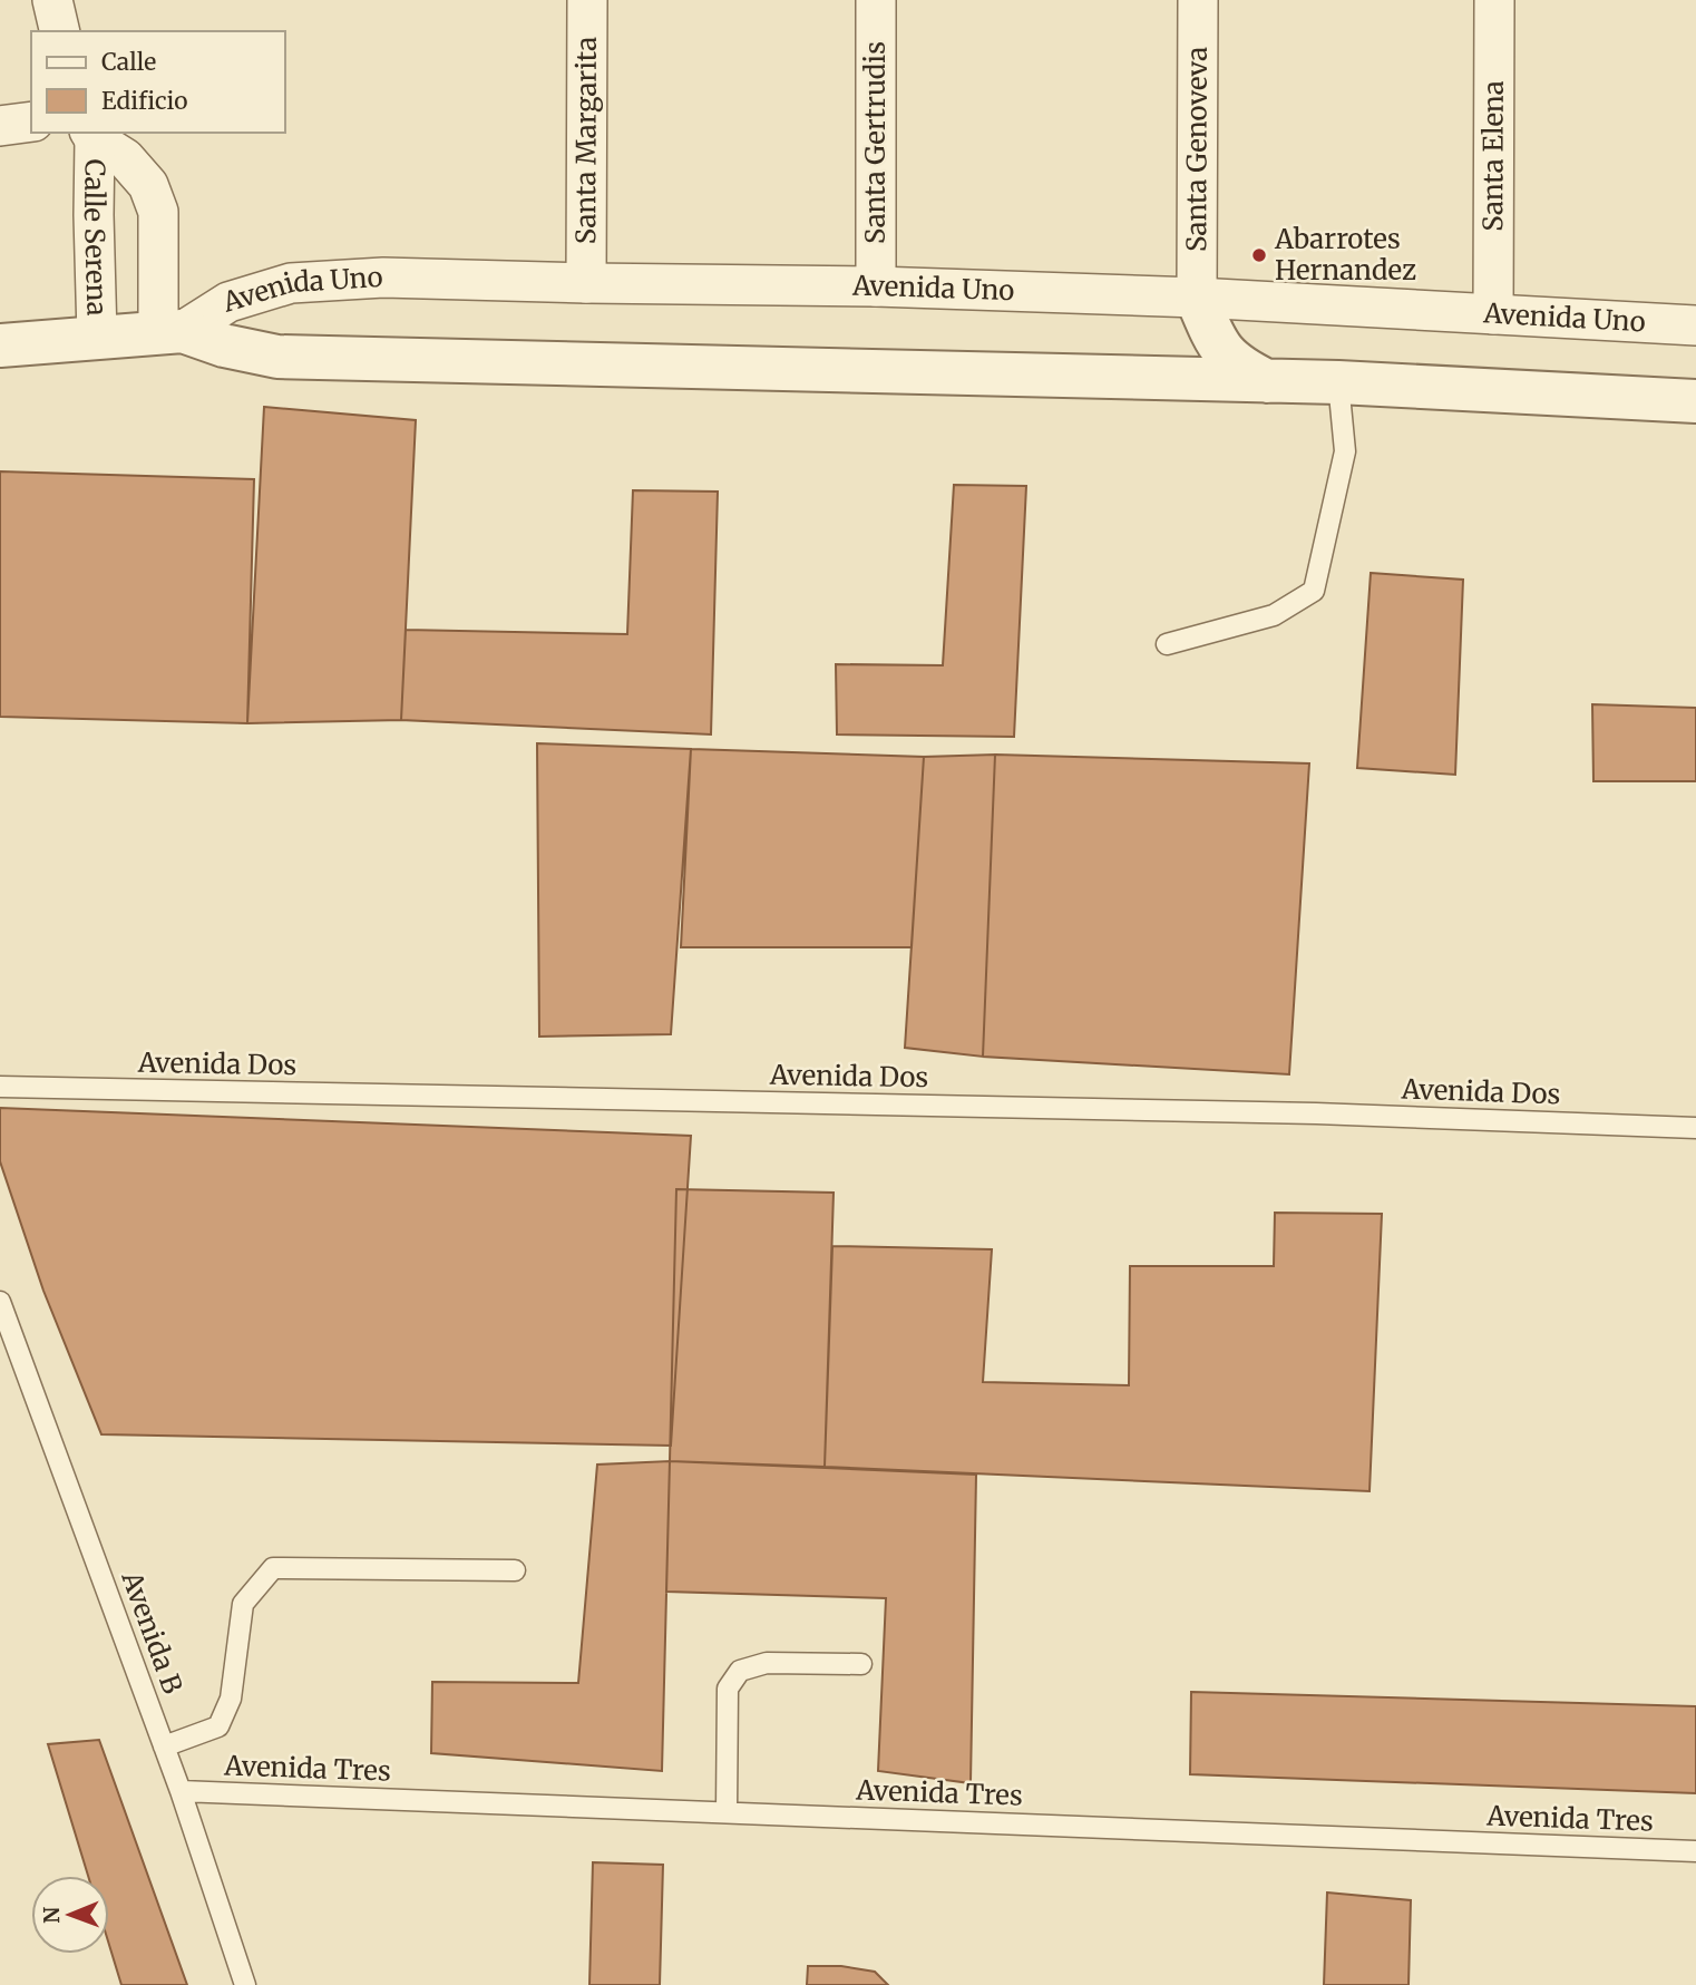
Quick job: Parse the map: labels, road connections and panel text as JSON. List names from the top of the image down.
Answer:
{
  "streets": {
    "street": [
      "Santa Margarita",
      "Santa Gertrudis",
      "Santa Genoveva",
      "Santa Elena",
      "Calle Serena",
      "Avenida Uno"
    ],
    "lane": ["Avenida Dos", "Avenida B", "Avenida Tres"]
  },
  "crossings": [
    ["Santa Margarita", "Avenida Uno"],
    ["Santa Gertrudis", "Avenida Uno"],
    ["Santa Genoveva", "Avenida Uno"],
    ["Santa Elena", "Avenida Uno"],
    ["Calle Serena", "Avenida Uno"],
    ["Avenida B", "Avenida Tres"]
  ],
  "places": ["Abarrotes Hernandez"],
  "legend": ["Calle", "Edificio"],
  "north": "left"
}
